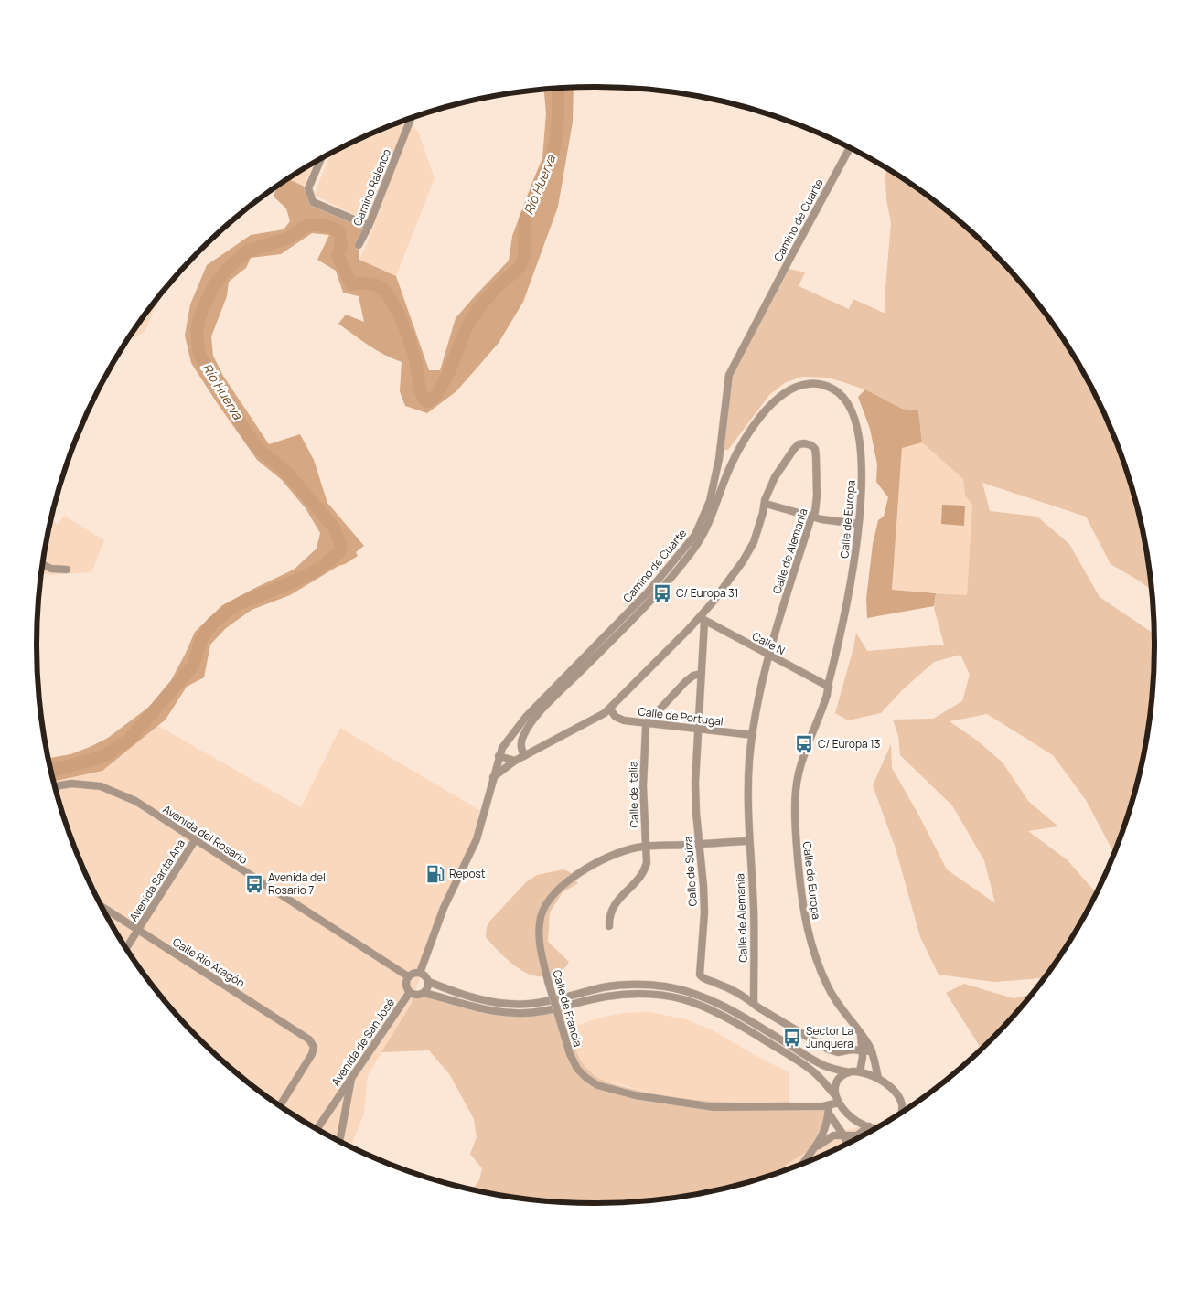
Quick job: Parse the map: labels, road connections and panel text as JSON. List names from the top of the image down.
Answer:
{
  "streets": {
    "street": [
      "Camino Ralenco",
      "Camino de Cuarte",
      "Calle de Europa",
      "Calle de Alemania",
      "Calle N",
      "Calle de Portugal",
      "Calle de Italia",
      "Avenida del Rosario",
      "Calle de Suiza",
      "Avenida Santa Ana",
      "Calle Río Aragón",
      "Calle de Francia",
      "Avenida de San José"
    ]
  },
  "crossings": [
    ["Camino de Cuarte", "Calle de Alemania"],
    ["Camino de Cuarte", "Avenida del Rosario"],
    ["Camino de Cuarte", "Avenida de San José"],
    ["Calle de Europa", "Calle de Alemania"],
    ["Calle de Europa", "Calle N"],
    ["Calle de Europa", "Calle de Suiza"],
    ["Calle de Alemania", "Calle N"],
    ["Calle de Alemania", "Calle de Portugal"],
    ["Calle de Alemania", "Calle de Suiza"],
    ["Calle de Alemania", "Calle de Francia"],
    ["Calle N", "Calle de Suiza"],
    ["Calle de Portugal", "Calle de Italia"],
    ["Calle de Portugal", "Calle de Suiza"],
    ["Calle de Italia", "Calle de Francia"],
    ["Avenida del Rosario", "Avenida Santa Ana"],
    ["Avenida del Rosario", "Avenida de San José"],
    ["Calle de Suiza", "Calle de Francia"],
    ["Avenida Santa Ana", "Calle Río Aragón"]
  ],
  "water": ["Río Huerva"],
  "places": {
    "bus stop": [
      "C/ Europa 31",
      "C/ Europa 13",
      "Avenida del Rosario 7",
      "Sector La Junquera"
    ],
    "fuel station": ["Repost"]
  }
}
